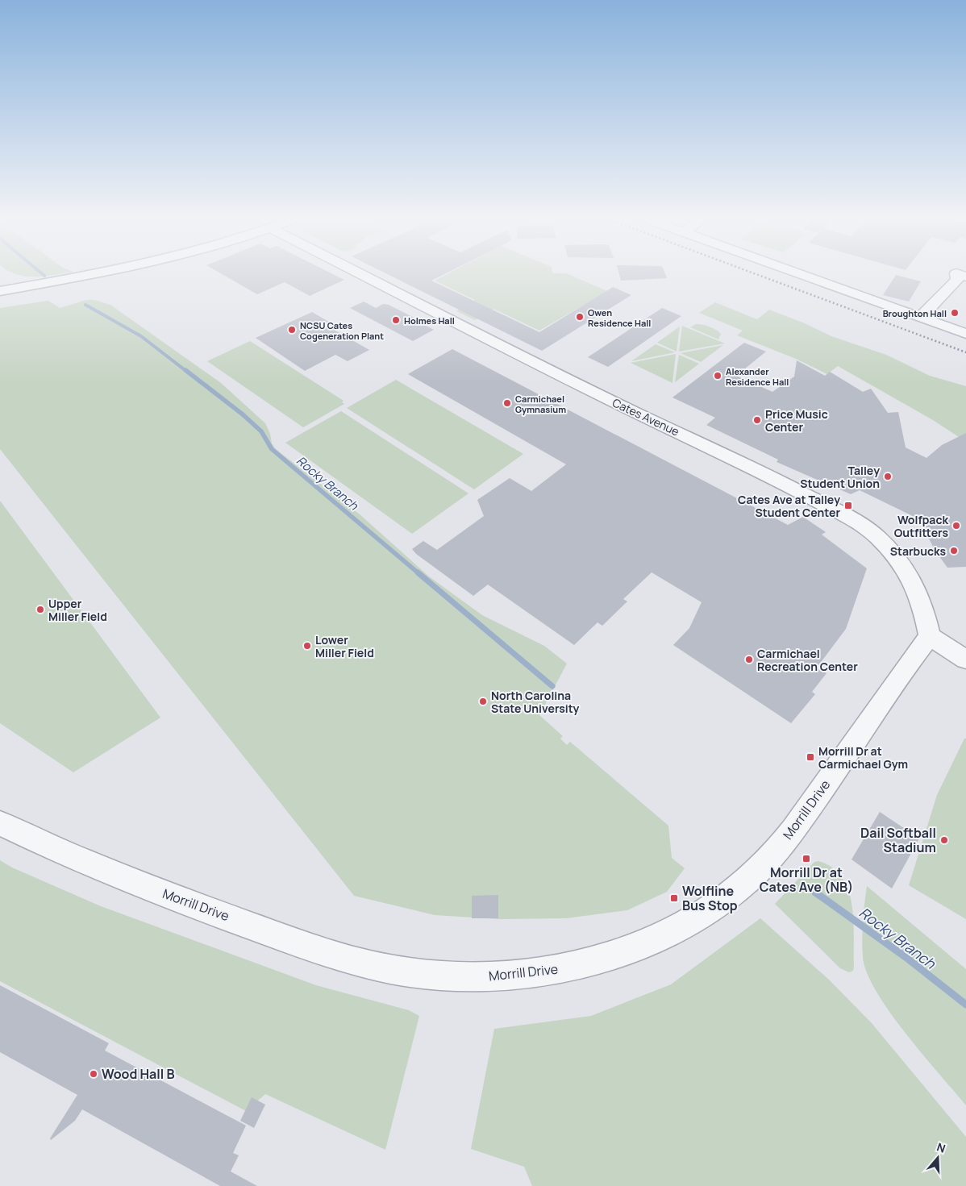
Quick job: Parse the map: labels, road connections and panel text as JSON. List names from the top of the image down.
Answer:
{
  "streets": {
    "street": ["Cates Avenue", "Morrill Drive"]
  },
  "crossings": [
    ["Cates Avenue", "Morrill Drive"]
  ],
  "water": ["Rocky Branch"],
  "places": {
    "other": [
      "Broughton Hall",
      "Owen Residence Hall",
      "Holmes Hall",
      "NCSU Cates Cogeneration Plant",
      "Alexander Residence Hall",
      "Carmichael Gymnasium",
      "Price Music Center",
      "Talley Student Union",
      "Wolfpack Outfitters",
      "Starbucks",
      "Upper Miller Field",
      "Lower Miller Field",
      "Carmichael Recreation Center",
      "North Carolina State University",
      "Dail Softball Stadium",
      "Wood Hall B"
    ],
    "transit": [
      "Cates Ave at Talley Student Center",
      "Morrill Dr at Carmichael Gym",
      "Morrill Dr at Cates Ave (NB)",
      "Wolfline Bus Stop"
    ]
  },
  "north": "top"
}
